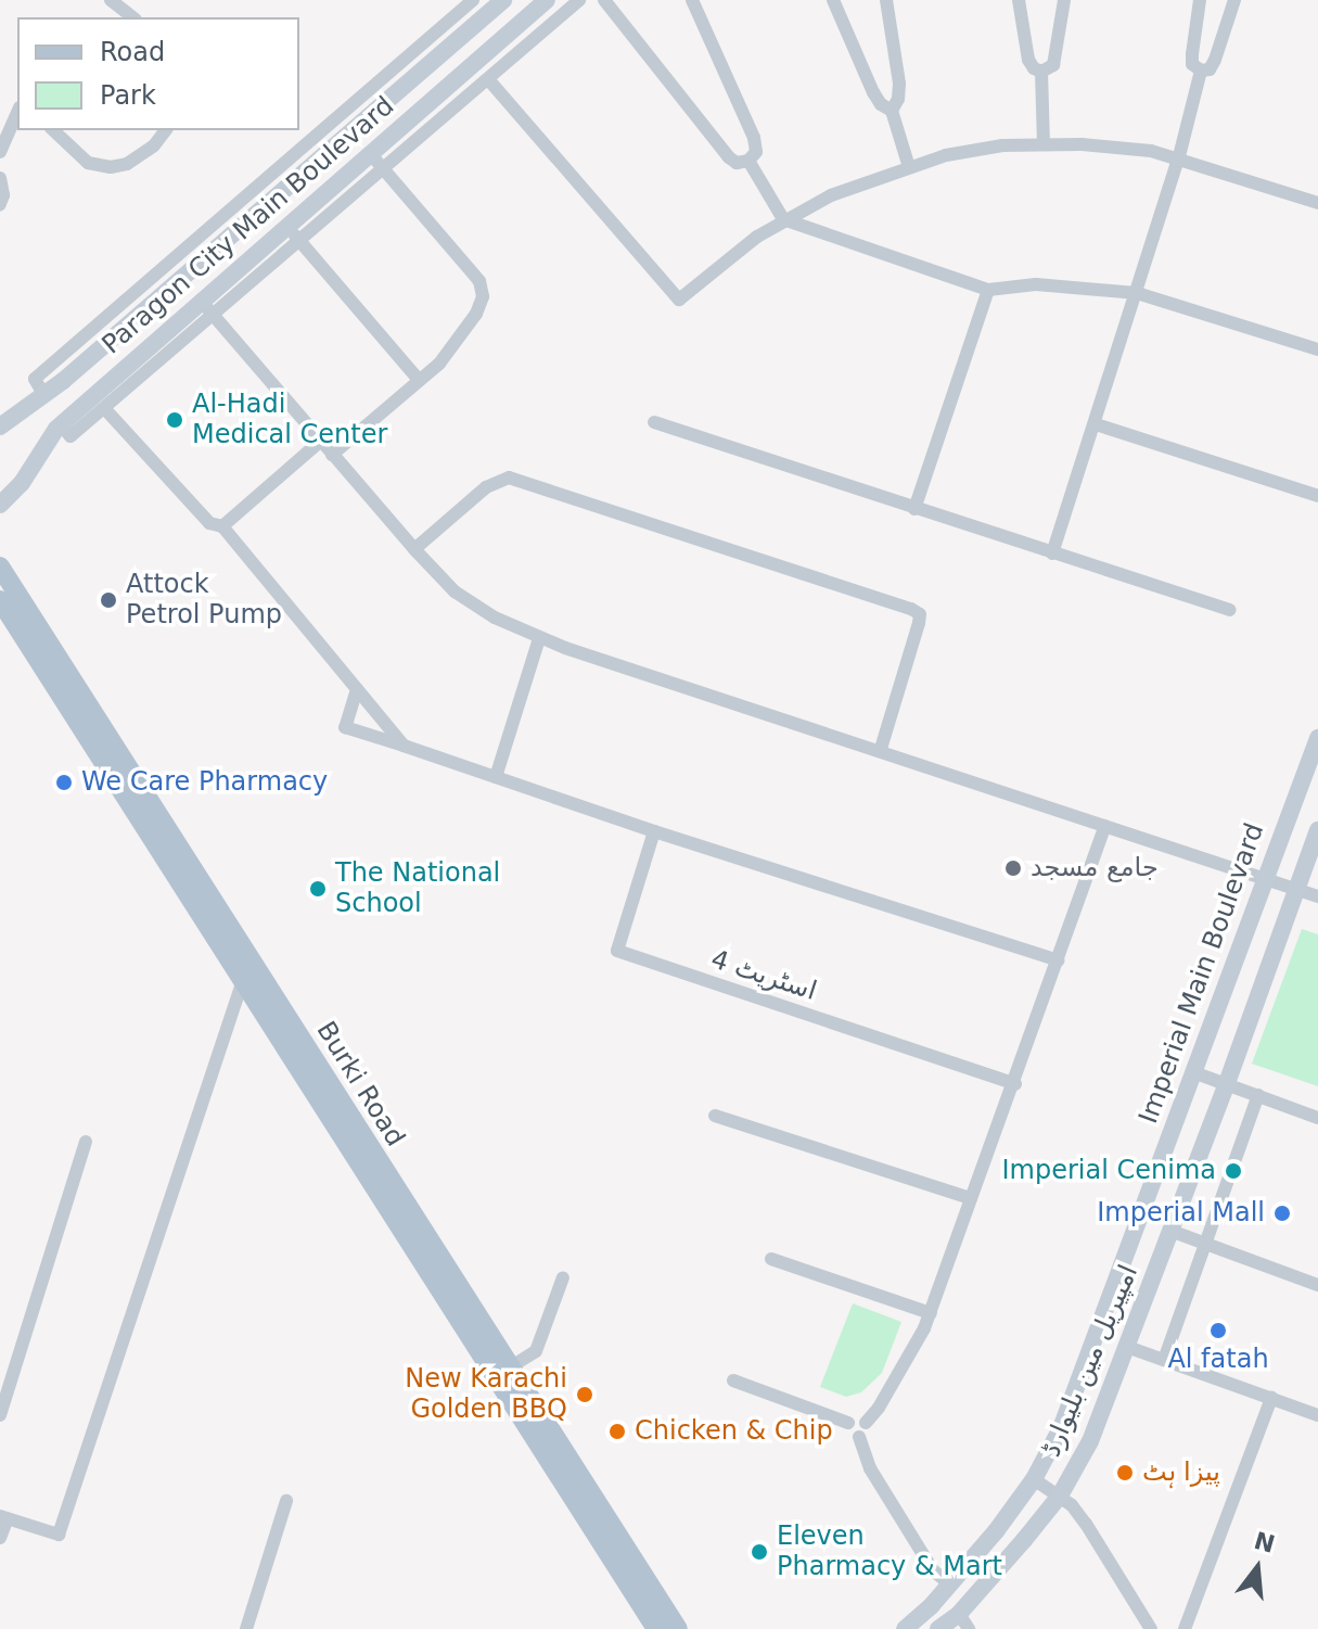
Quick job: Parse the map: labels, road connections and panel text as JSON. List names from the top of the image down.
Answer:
{
  "streets": {
    "main road": ["Burki Road"],
    "street": [
      "Paragon City Main Boulevard",
      "Imperial Main Boulevard",
      "اسٹریٹ 4",
      "امپیریل مین بلیوارڈ"
    ]
  },
  "places": [
    "Al-Hadi Medical Center",
    "Attock Petrol Pump",
    "We Care Pharmacy",
    "جامع مسجد",
    "The National School",
    "Imperial Cenima",
    "Imperial Mall",
    "Al fatah",
    "New Karachi Golden BBQ",
    "Chicken & Chip",
    "پیزا ہٹ",
    "Eleven Pharmacy & Mart"
  ],
  "legend": ["Road", "Park"],
  "north": "top"
}
